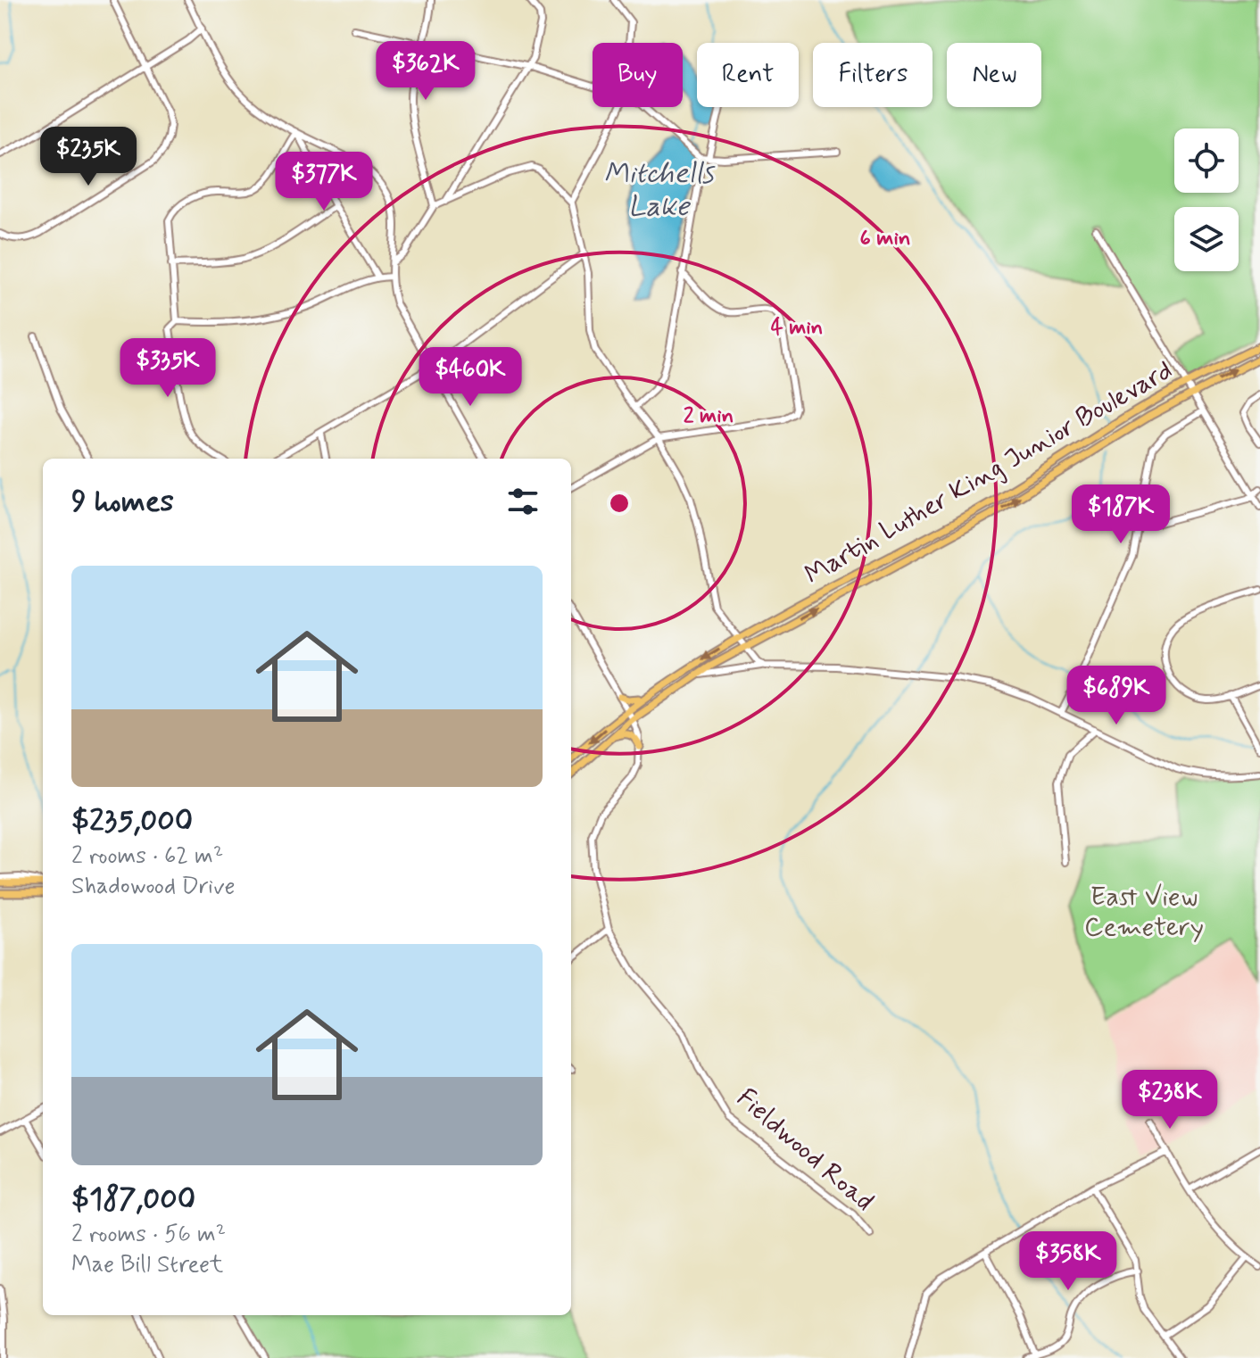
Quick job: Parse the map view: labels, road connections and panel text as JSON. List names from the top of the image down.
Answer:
{
  "streets": {
    "main road": ["Martin Luther King Junior Boulevard"],
    "street": ["Fieldwood Road"]
  },
  "water": ["Mitchells Lake"],
  "parks": ["East View Cemetery"],
  "page": {
    "price": [
      "$362K",
      "$235K",
      "$377K",
      "$335K",
      "$460K",
      "$187K",
      "$689K",
      "$238K",
      "$358K"
    ],
    "chip": [
      "Buy",
      "Rent",
      "Filters",
      "New"
    ],
    "heading": "9 homes",
    "list": [
      {
        "name": "$235,000",
        "note": "2 rooms · 62 m² · Shadowood Drive"
      },
      {
        "name": "$187,000",
        "note": "2 rooms · 56 m² · Mae Bill Street"
      }
    ]
  },
  "rings": ["6 min", "4 min", "2 min"]
}
